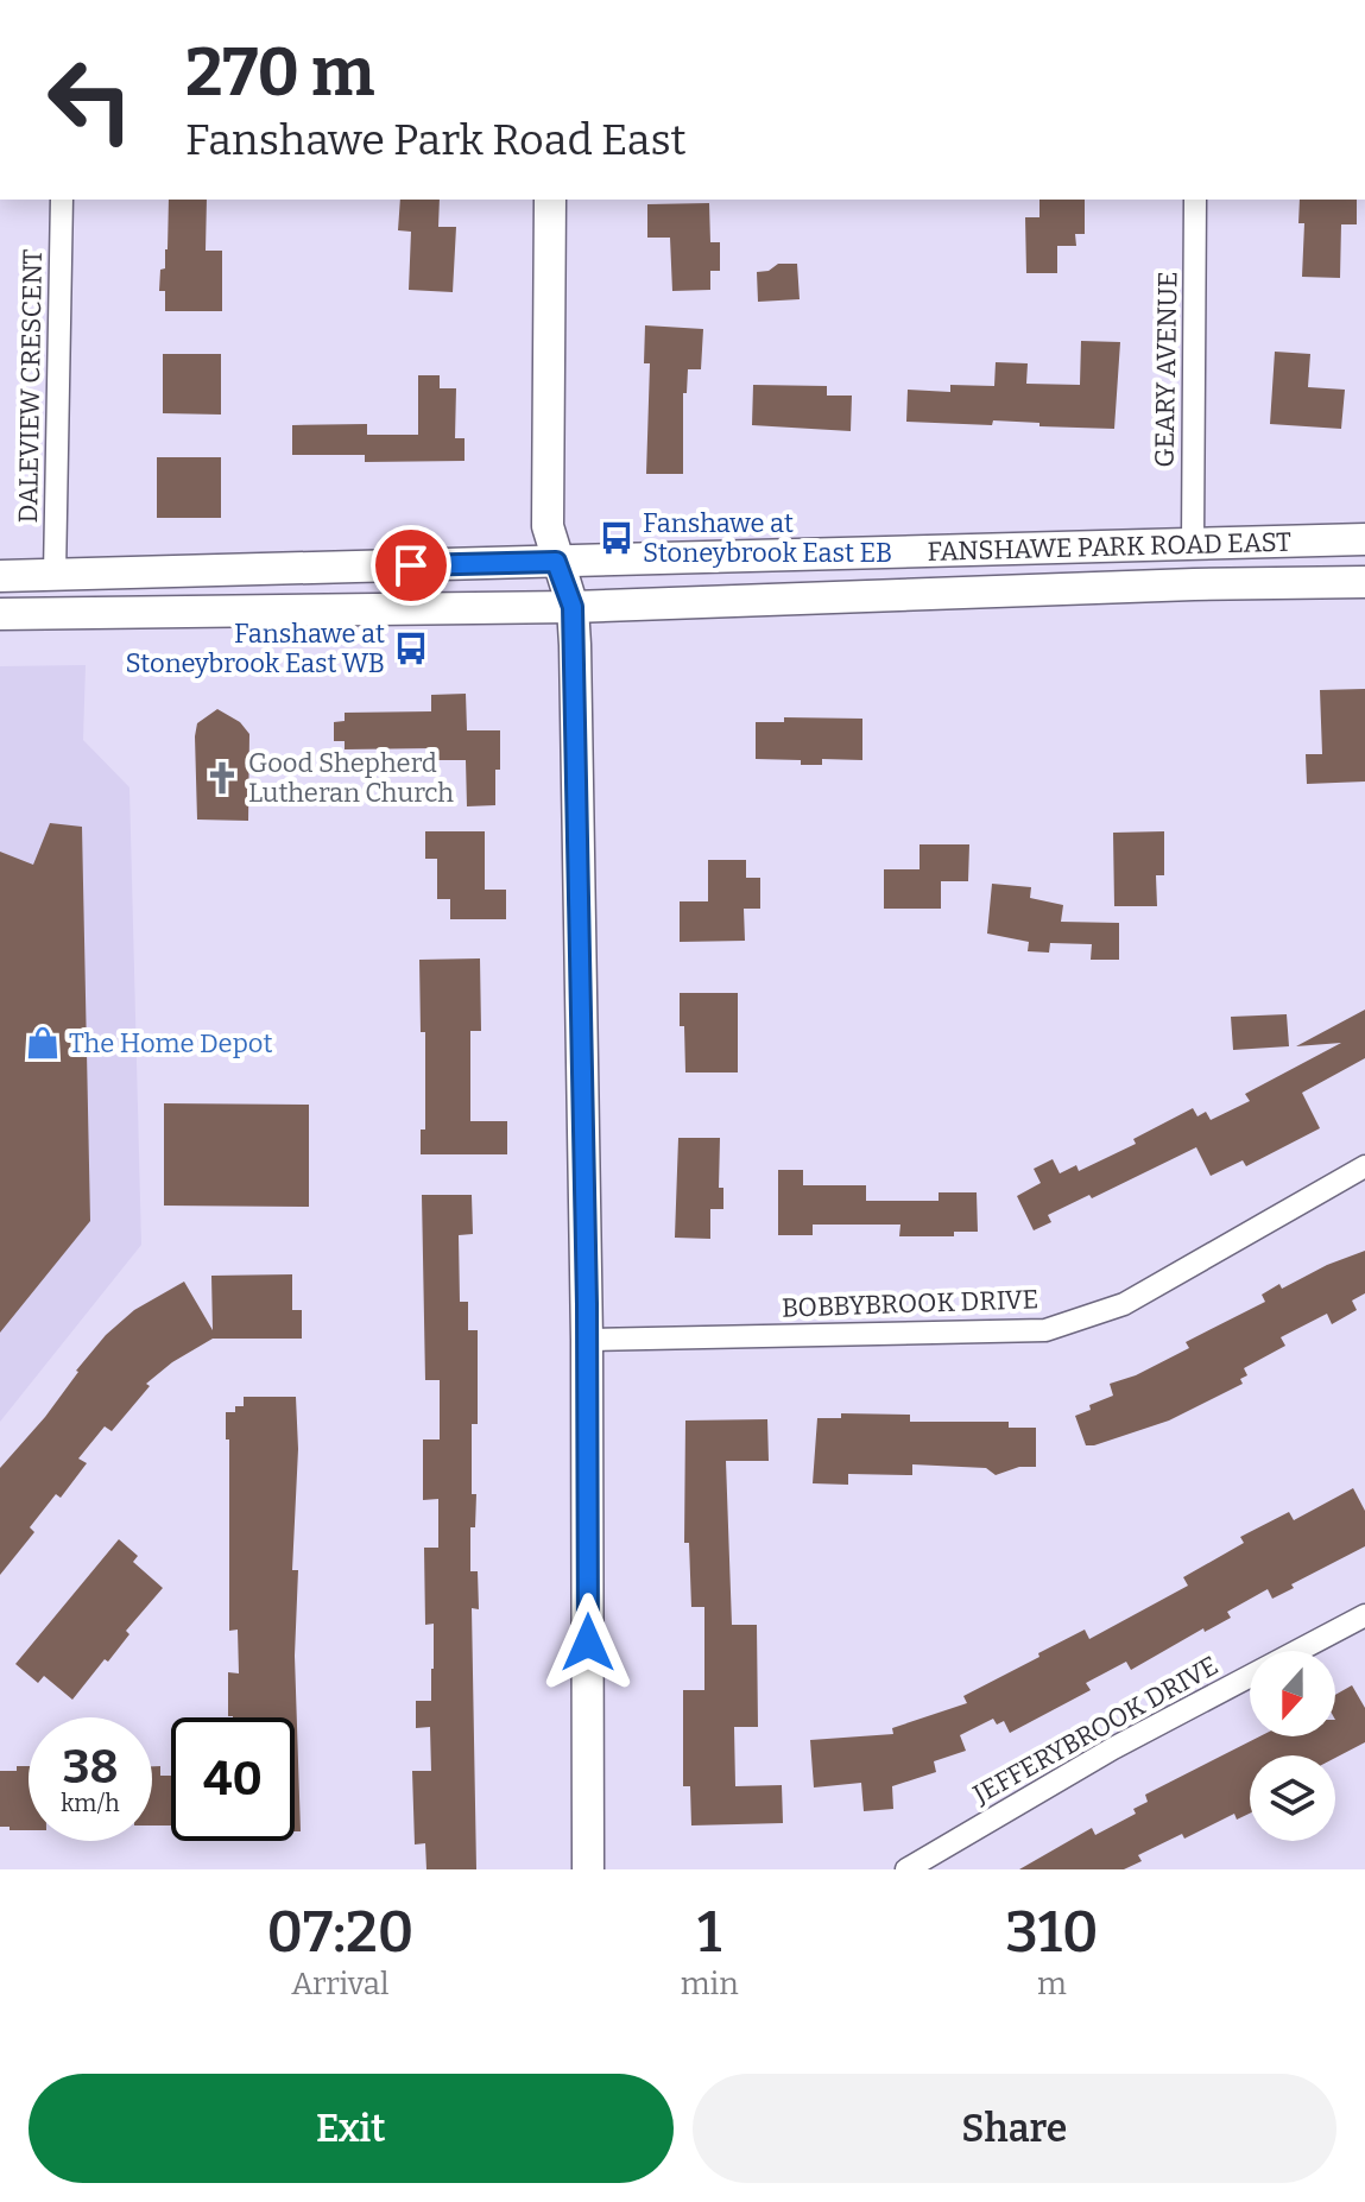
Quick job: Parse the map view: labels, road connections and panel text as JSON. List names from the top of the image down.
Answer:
{
  "streets": {
    "main road": ["FANSHAWE PARK ROAD EAST"],
    "street": [
      "GEARY AVENUE",
      "DALEVIEW CRESCENT",
      "BOBBYBROOK DRIVE",
      "JEFFERYBROOK DRIVE"
    ]
  },
  "crossings": [
    ["GEARY AVENUE", "FANSHAWE PARK ROAD EAST"],
    ["DALEVIEW CRESCENT", "FANSHAWE PARK ROAD EAST"]
  ],
  "places": {
    "bus stop": ["Fanshawe at Stoneybrook East EB", "Fanshawe at Stoneybrook East WB"],
    "church": ["Good Shepherd Lutheran Church"],
    "shop": ["The Home Depot"]
  },
  "north": "bottom",
  "page": {
    "turn": ["270 m", "Fanshawe Park Road East"],
    "speed": "38 km/h",
    "limit": "40",
    "eta": [
      "07:20",
      "Arrival",
      "1",
      "min",
      "310",
      "m"
    ],
    "buttons": ["Exit", "Share"]
  }
}
